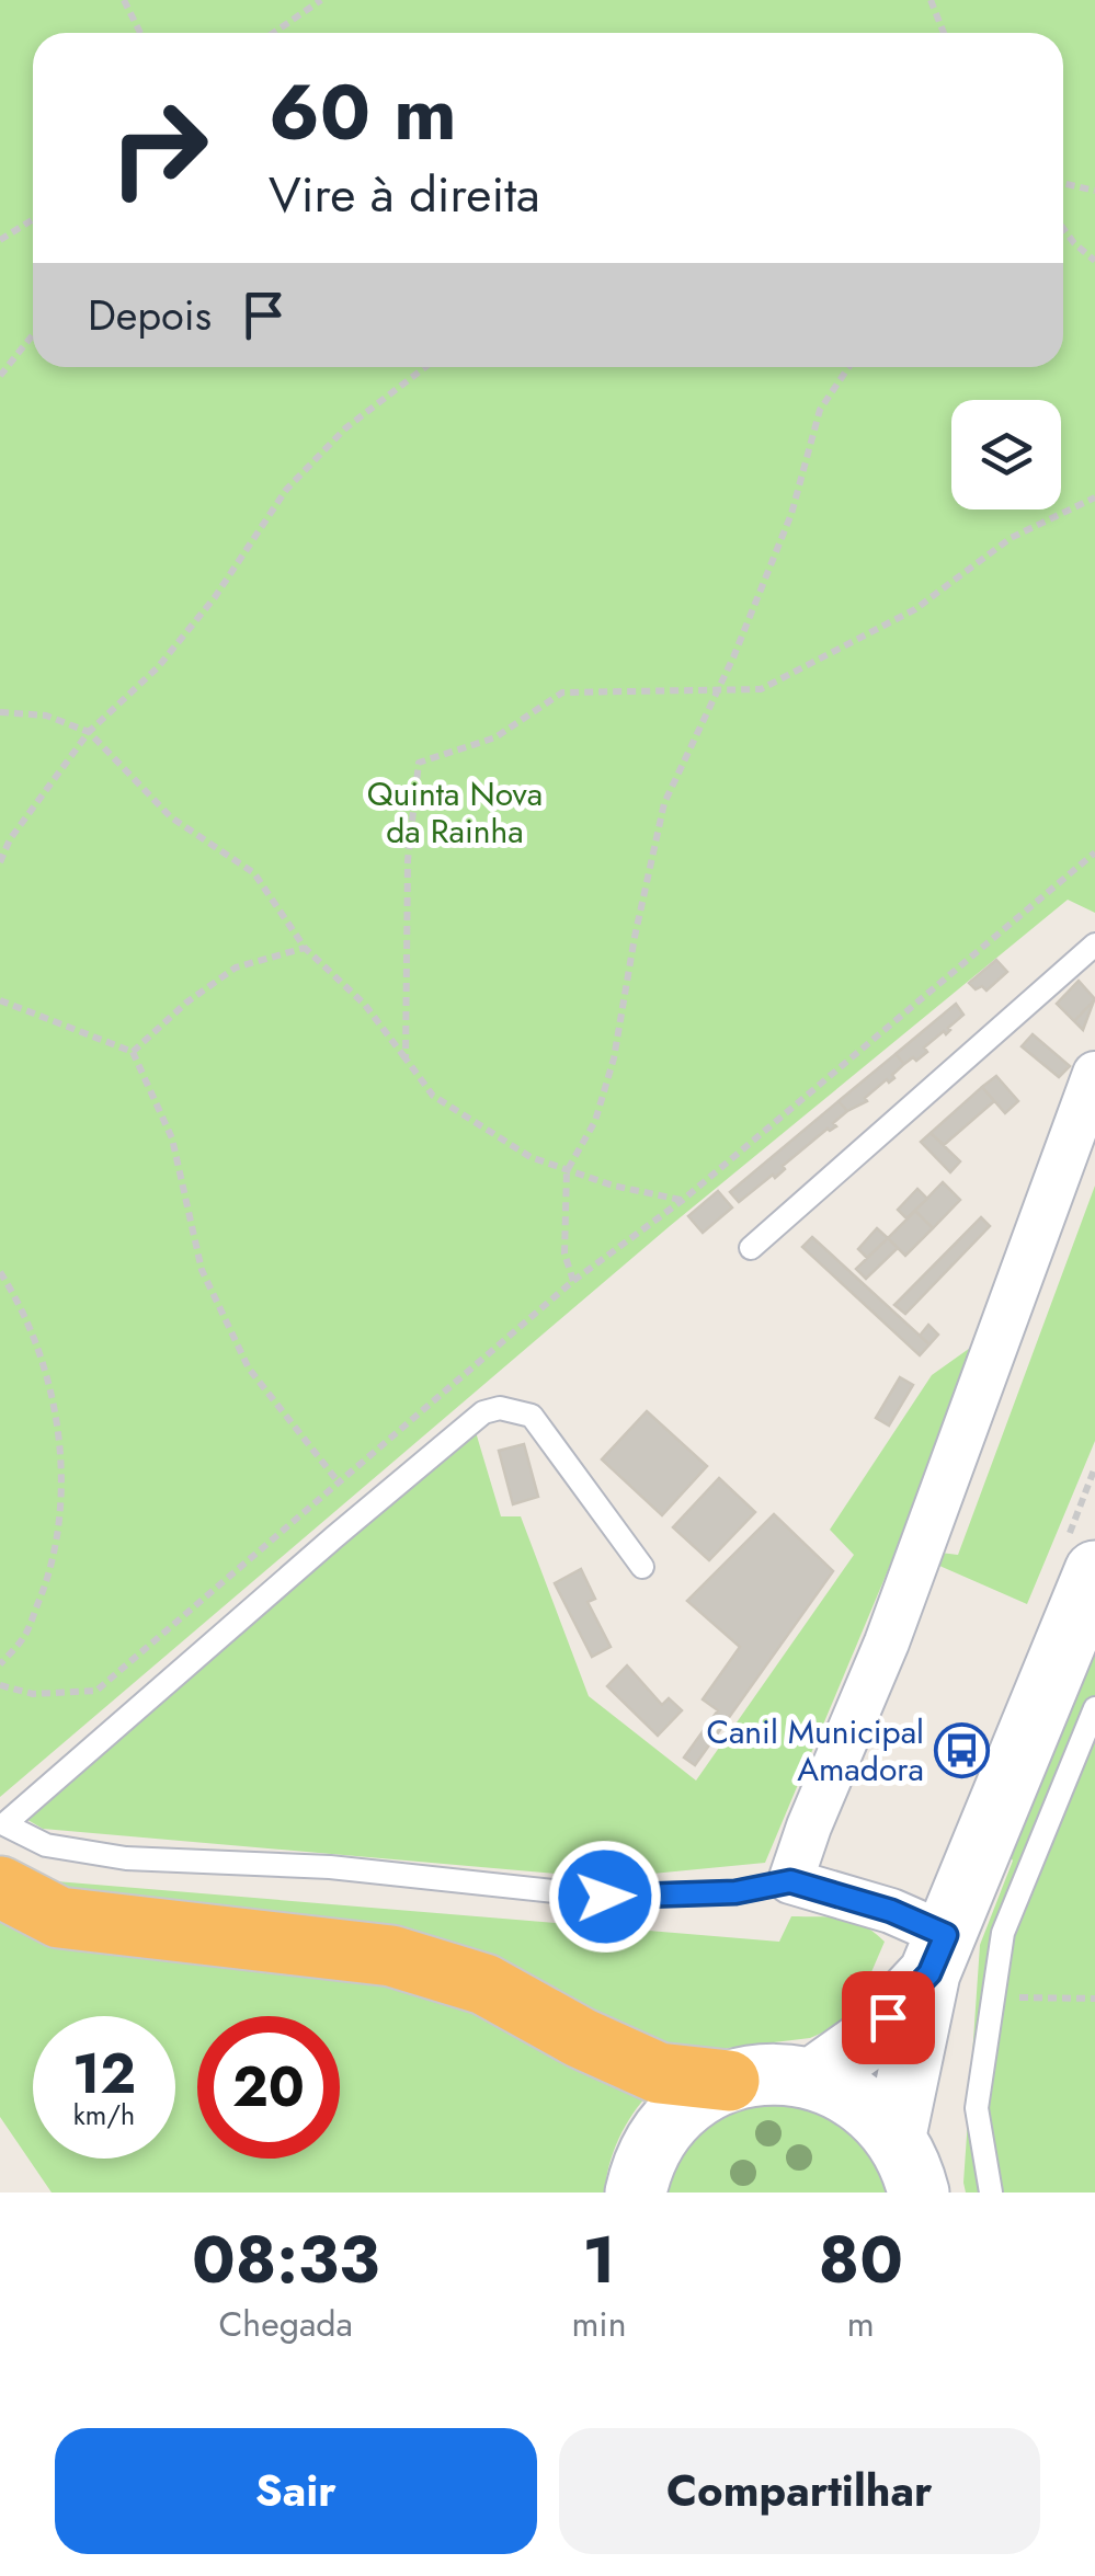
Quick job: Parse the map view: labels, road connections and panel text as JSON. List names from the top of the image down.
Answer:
{
  "parks": ["Quinta Nova da Rainha"],
  "places": {
    "bus stop": ["Canil Municipal Amadora"]
  },
  "page": {
    "turn": ["60 m", "Vire à direita"],
    "then": "Depois",
    "speed": "12 km/h",
    "limit": "20",
    "eta": [
      "08:33",
      "Chegada",
      "1",
      "min",
      "80",
      "m"
    ],
    "buttons": ["Sair", "Compartilhar"]
  }
}
